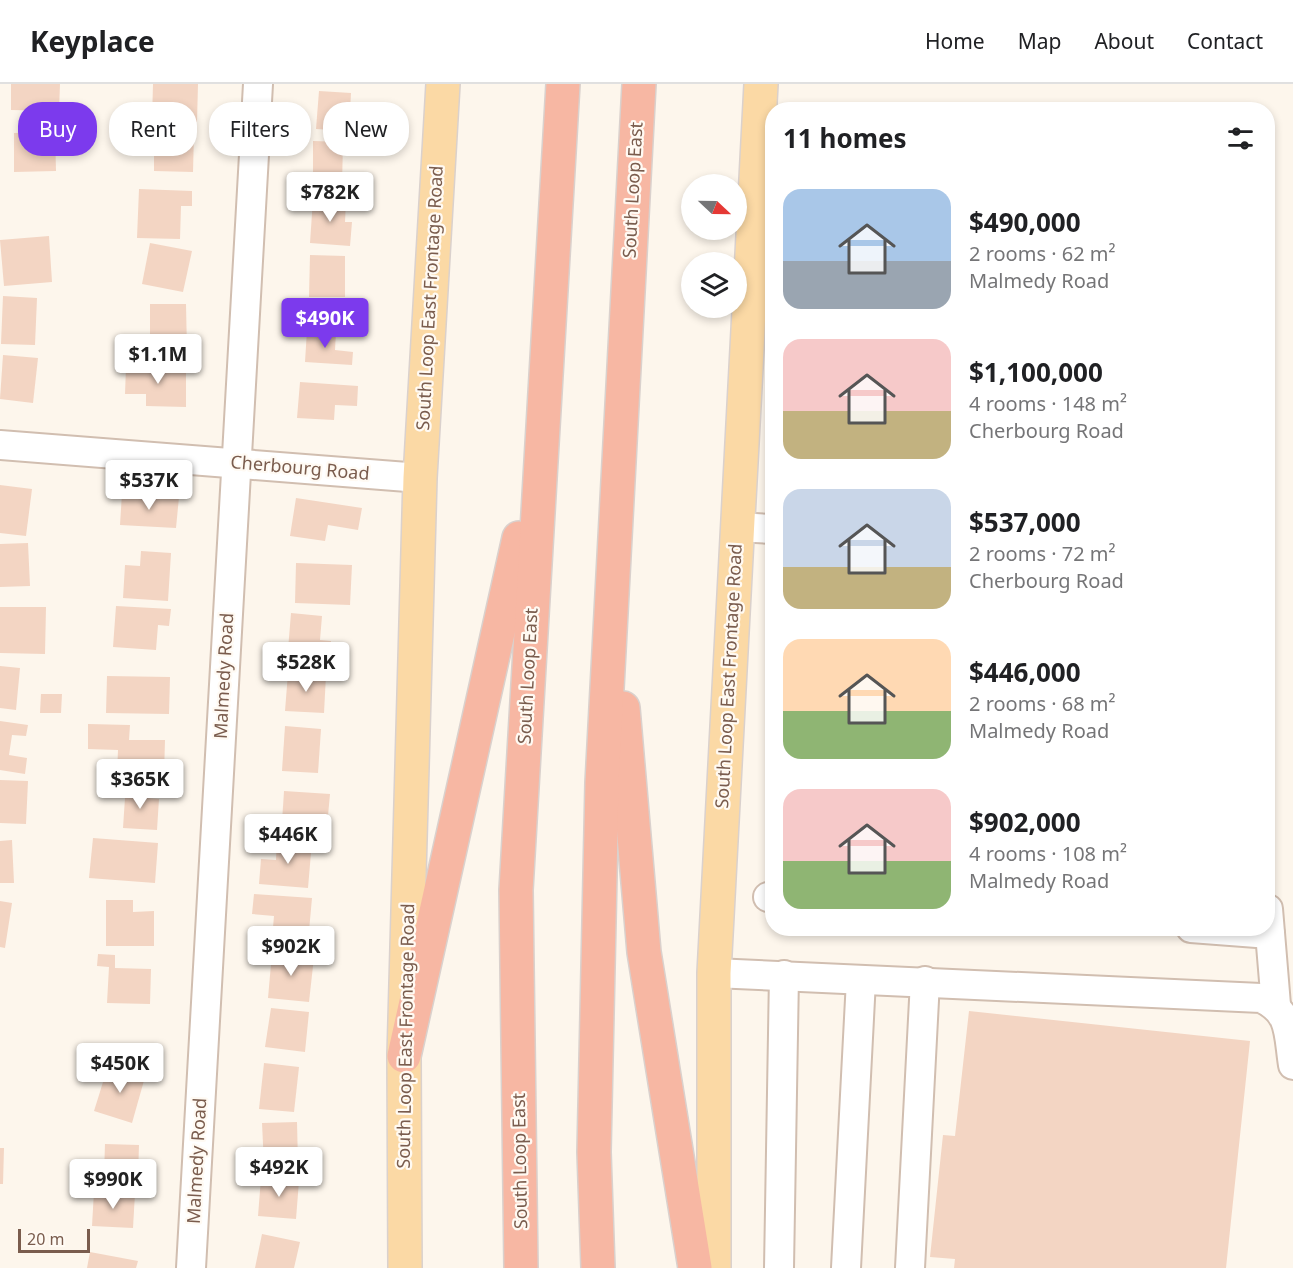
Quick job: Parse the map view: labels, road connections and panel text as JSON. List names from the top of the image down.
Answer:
{
  "streets": {
    "highway": ["South Loop East"],
    "main road": ["South Loop East Frontage Road"],
    "street": ["Cherbourg Road", "Malmedy Road"]
  },
  "crossings": [
    ["South Loop East Frontage Road", "Cherbourg Road"],
    ["Cherbourg Road", "Malmedy Road"]
  ],
  "scale_bar": "20 m",
  "north": "right",
  "page": {
    "header": "Keyplace",
    "nav": [
      "Home",
      "Map",
      "About",
      "Contact"
    ],
    "chip": [
      "Buy",
      "Rent",
      "Filters",
      "New"
    ],
    "heading": "11 homes",
    "price": [
      "$782K",
      "$490K",
      "$1.1M",
      "$537K",
      "$528K",
      "$365K",
      "$446K",
      "$902K",
      "$450K",
      "$492K",
      "$990K"
    ],
    "list": [
      {
        "name": "$490,000",
        "note": "2 rooms · 62 m² · Malmedy Road"
      },
      {
        "name": "$1,100,000",
        "note": "4 rooms · 148 m² · Cherbourg Road"
      },
      {
        "name": "$537,000",
        "note": "2 rooms · 72 m² · Cherbourg Road"
      },
      {
        "name": "$446,000",
        "note": "2 rooms · 68 m² · Malmedy Road"
      },
      {
        "name": "$902,000",
        "note": "4 rooms · 108 m² · Malmedy Road"
      }
    ],
    "scale": "20 m"
  }
}
